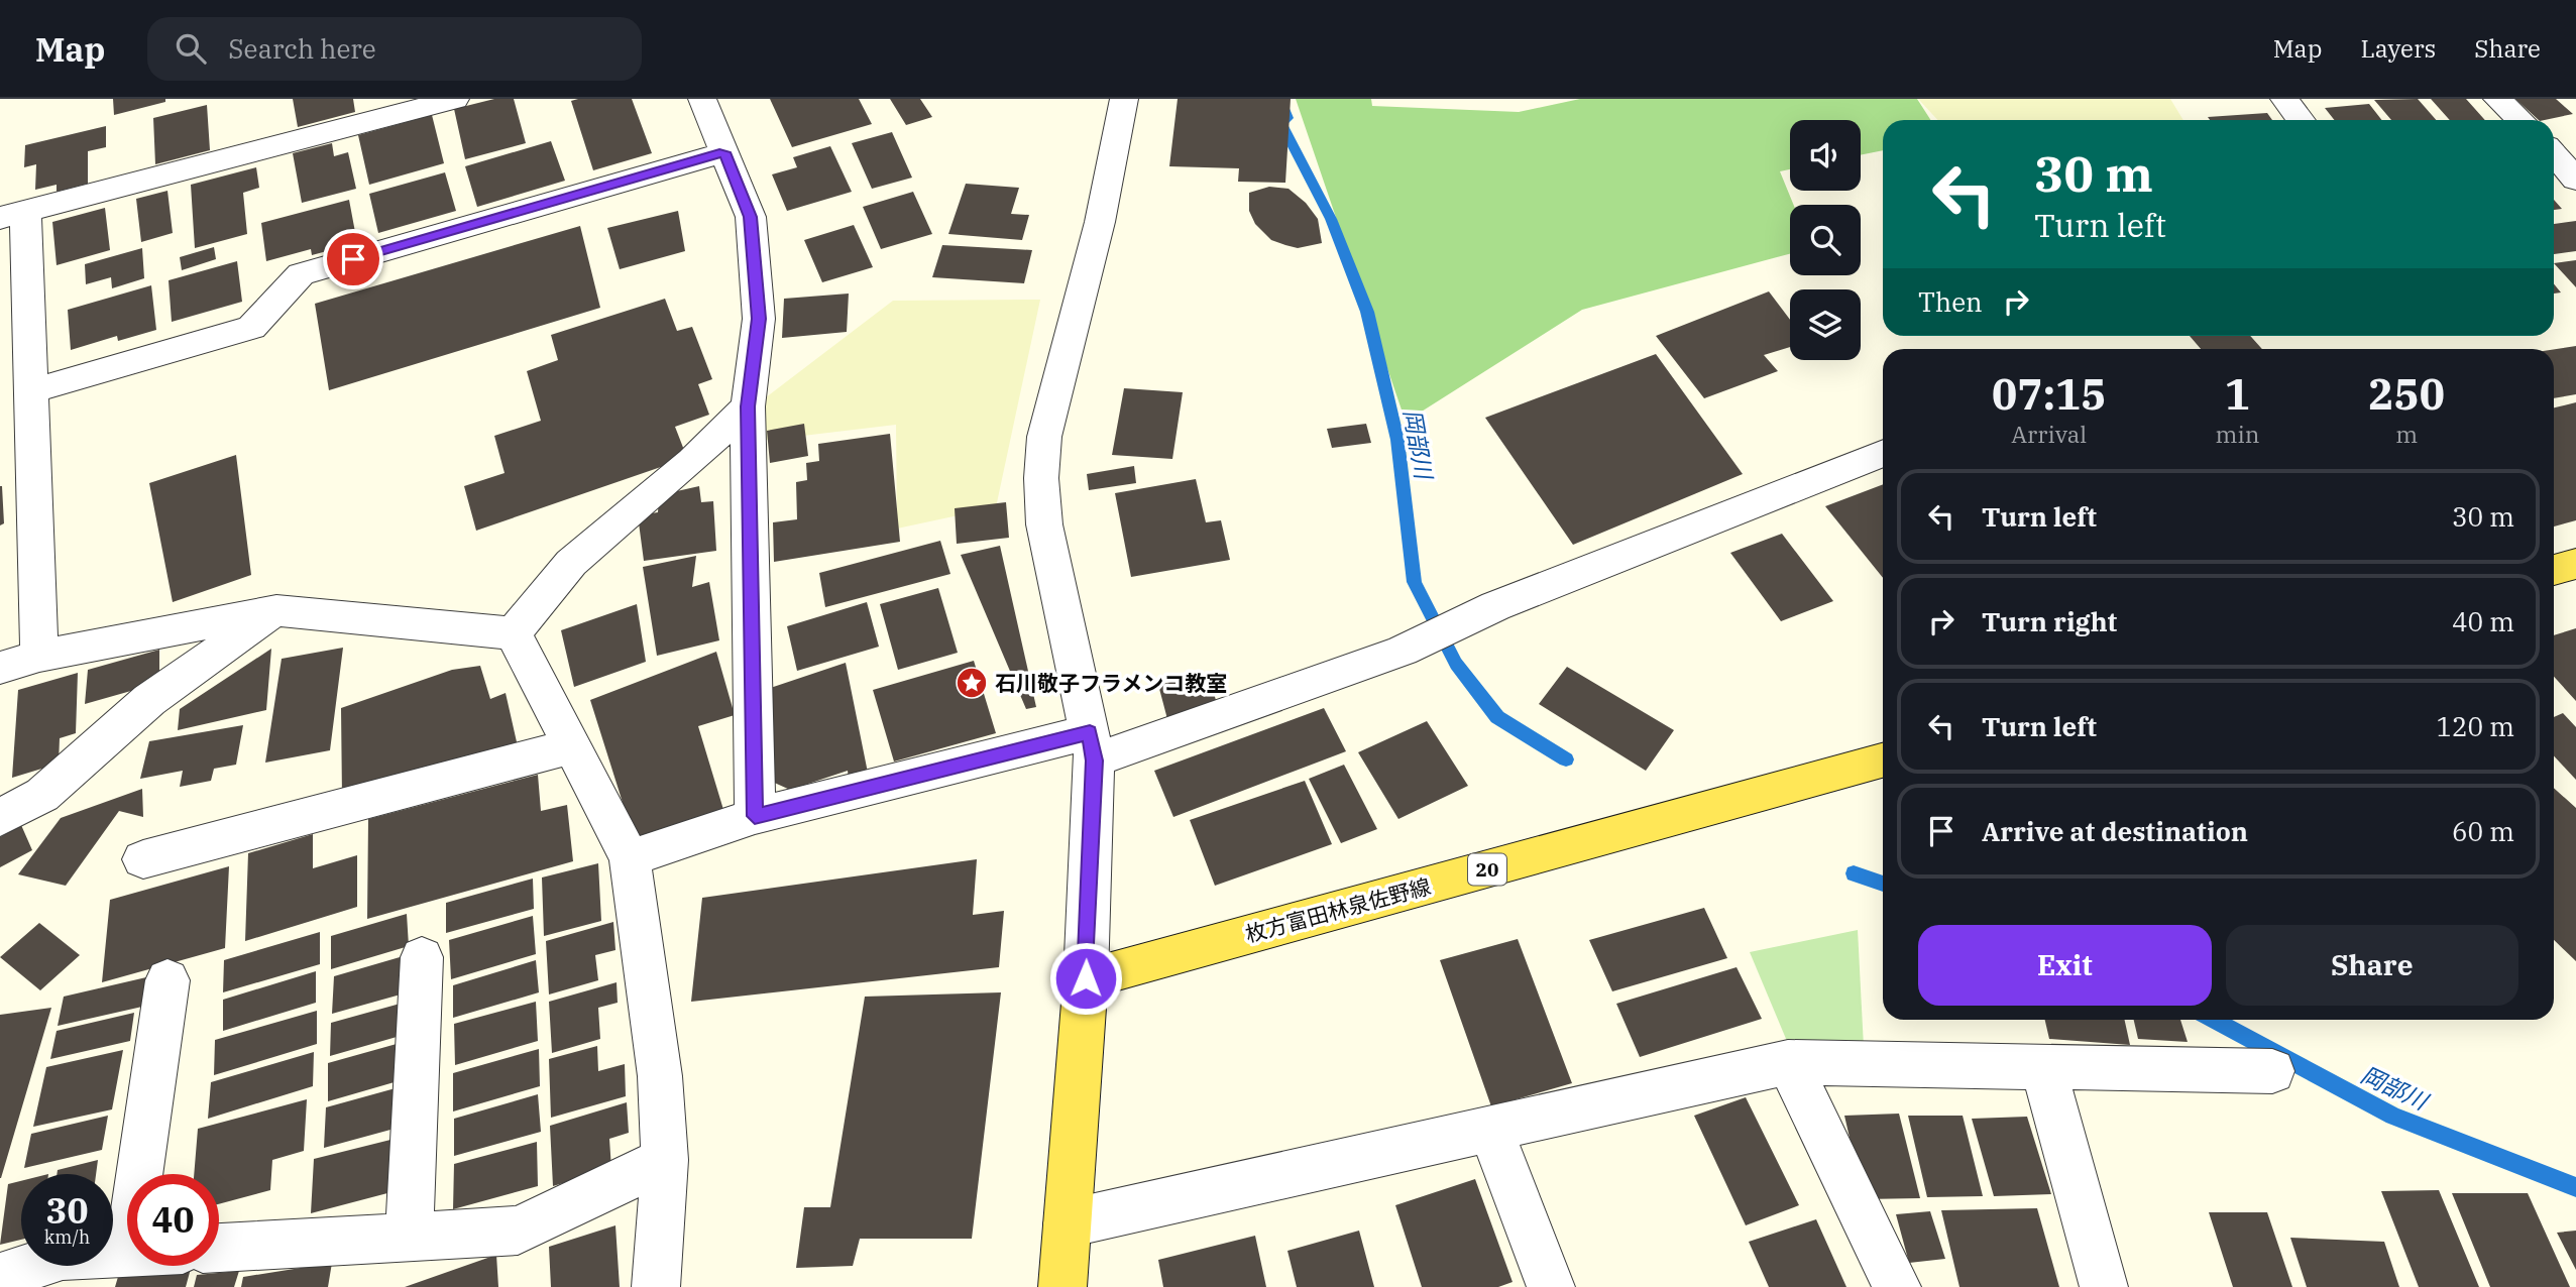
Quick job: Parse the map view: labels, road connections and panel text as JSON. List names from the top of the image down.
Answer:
{
  "streets": {
    "main road": ["20", "枚方富田林泉佐野線"]
  },
  "water": ["岡部川"],
  "places": {
    "place": ["石川敬子フラメンコ教室"]
  },
  "page": {
    "header": "Map",
    "search": "Search here",
    "nav": ["Map", "Layers", "Share"],
    "turn": ["30 m", "Turn left"],
    "then": "Then",
    "eta": [
      "07:15",
      "Arrival",
      "1",
      "min",
      "250",
      "m"
    ],
    "list": [
      {
        "name": "Turn left",
        "value": "30 m"
      },
      {
        "name": "Turn right",
        "value": "40 m"
      },
      {
        "name": "Turn left",
        "value": "120 m"
      },
      {
        "name": "Arrive at destination",
        "value": "60 m"
      }
    ],
    "buttons": ["Exit", "Share"],
    "speed": "30 km/h",
    "limit": "40"
  }
}
